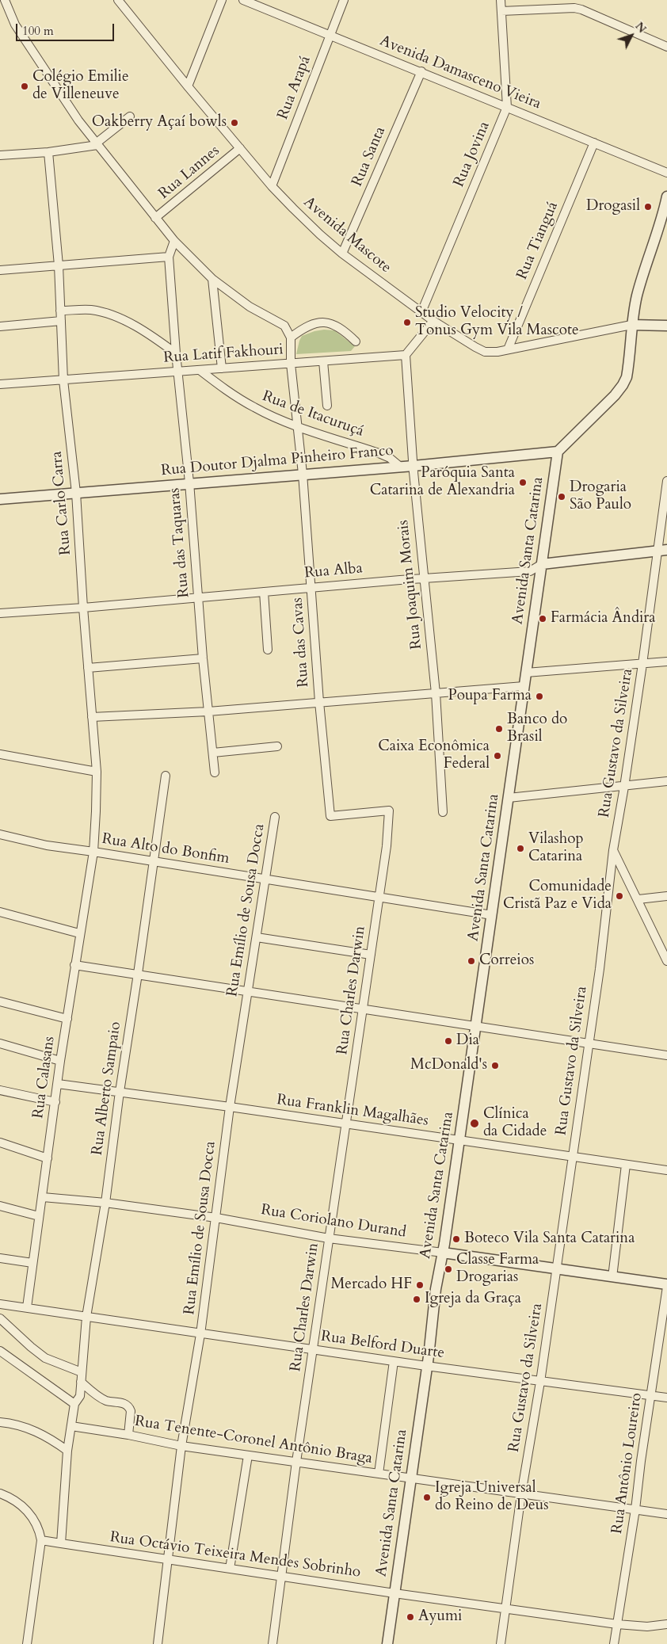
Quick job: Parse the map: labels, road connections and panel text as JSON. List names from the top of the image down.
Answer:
{
  "streets": {
    "street": [
      "Avenida Damasceno Vieira",
      "Rua Arapá",
      "Rua Jovina",
      "Rua Santa",
      "Rua Lannes",
      "Avenida Mascote",
      "Rua Tianguá",
      "Rua Latif Fakhouri",
      "Rua de Itacuruçá",
      "Rua Doutor Djalma Pinheiro Franco",
      "Rua Carlo Carra",
      "Rua das Taquaras",
      "Avenida Santa Catarina",
      "Rua Alba",
      "Rua Joaquim Morais",
      "Rua das Cavas",
      "Rua Gustavo da Silveira",
      "Rua Alto do Bonfim",
      "Rua Emílio de Sousa Docca",
      "Rua Charles Darwin",
      "Rua Calasans",
      "Rua Alberto Sampaio",
      "Rua Franklin Magalhães",
      "Rua Coriolano Durand",
      "Rua Belford Duarte",
      "Rua Tenente-Coronel Antônio Braga",
      "Rua Antônio Loureiro",
      "Rua Octávio Teixeira Mendes Sobrinho"
    ]
  },
  "crossings": [
    ["Avenida Damasceno Vieira", "Rua Arapá"],
    ["Avenida Damasceno Vieira", "Rua Jovina"],
    ["Avenida Damasceno Vieira", "Rua Santa"],
    ["Avenida Damasceno Vieira", "Rua Tianguá"],
    ["Rua Arapá", "Avenida Mascote"],
    ["Rua Jovina", "Avenida Mascote"],
    ["Rua Santa", "Avenida Mascote"],
    ["Rua Lannes", "Avenida Mascote"],
    ["Avenida Mascote", "Rua Tianguá"],
    ["Rua Latif Fakhouri", "Rua de Itacuruçá"],
    ["Rua Latif Fakhouri", "Rua Carlo Carra"],
    ["Rua Latif Fakhouri", "Rua das Taquaras"],
    ["Rua Latif Fakhouri", "Rua Joaquim Morais"],
    ["Rua Latif Fakhouri", "Rua das Cavas"],
    ["Rua de Itacuruçá", "Rua Doutor Djalma Pinheiro Franco"],
    ["Rua de Itacuruçá", "Rua das Cavas"],
    ["Rua Doutor Djalma Pinheiro Franco", "Rua Carlo Carra"],
    ["Rua Doutor Djalma Pinheiro Franco", "Rua das Taquaras"],
    ["Rua Doutor Djalma Pinheiro Franco", "Avenida Santa Catarina"],
    ["Rua Doutor Djalma Pinheiro Franco", "Rua Joaquim Morais"],
    ["Rua Doutor Djalma Pinheiro Franco", "Rua das Cavas"],
    ["Rua Carlo Carra", "Rua Alba"],
    ["Rua Carlo Carra", "Rua Alto do Bonfim"],
    ["Rua Carlo Carra", "Rua Calasans"],
    ["Rua das Taquaras", "Rua Alba"],
    ["Avenida Santa Catarina", "Rua Alba"],
    ["Avenida Santa Catarina", "Rua Alto do Bonfim"],
    ["Avenida Santa Catarina", "Rua Franklin Magalhães"],
    ["Avenida Santa Catarina", "Rua Coriolano Durand"],
    ["Avenida Santa Catarina", "Rua Belford Duarte"],
    ["Avenida Santa Catarina", "Rua Tenente-Coronel Antônio Braga"],
    ["Avenida Santa Catarina", "Rua Octávio Teixeira Mendes Sobrinho"],
    ["Rua Alba", "Rua Joaquim Morais"],
    ["Rua Alba", "Rua das Cavas"],
    ["Rua Alba", "Rua Gustavo da Silveira"],
    ["Rua das Cavas", "Rua Charles Darwin"],
    ["Rua Gustavo da Silveira", "Rua Franklin Magalhães"],
    ["Rua Gustavo da Silveira", "Rua Coriolano Durand"],
    ["Rua Gustavo da Silveira", "Rua Belford Duarte"],
    ["Rua Gustavo da Silveira", "Rua Tenente-Coronel Antônio Braga"],
    ["Rua Gustavo da Silveira", "Rua Octávio Teixeira Mendes Sobrinho"],
    ["Rua Alto do Bonfim", "Rua Emílio de Sousa Docca"],
    ["Rua Alto do Bonfim", "Rua Charles Darwin"],
    ["Rua Alto do Bonfim", "Rua Calasans"],
    ["Rua Alto do Bonfim", "Rua Alberto Sampaio"],
    ["Rua Emílio de Sousa Docca", "Rua Franklin Magalhães"],
    ["Rua Emílio de Sousa Docca", "Rua Coriolano Durand"],
    ["Rua Emílio de Sousa Docca", "Rua Belford Duarte"],
    ["Rua Emílio de Sousa Docca", "Rua Tenente-Coronel Antônio Braga"],
    ["Rua Emílio de Sousa Docca", "Rua Octávio Teixeira Mendes Sobrinho"],
    ["Rua Charles Darwin", "Rua Franklin Magalhães"],
    ["Rua Charles Darwin", "Rua Coriolano Durand"],
    ["Rua Charles Darwin", "Rua Belford Duarte"],
    ["Rua Charles Darwin", "Rua Tenente-Coronel Antônio Braga"],
    ["Rua Charles Darwin", "Rua Octávio Teixeira Mendes Sobrinho"],
    ["Rua Calasans", "Rua Franklin Magalhães"],
    ["Rua Calasans", "Rua Coriolano Durand"],
    ["Rua Calasans", "Rua Belford Duarte"],
    ["Rua Alberto Sampaio", "Rua Franklin Magalhães"],
    ["Rua Alberto Sampaio", "Rua Coriolano Durand"],
    ["Rua Alberto Sampaio", "Rua Belford Duarte"],
    ["Rua Alberto Sampaio", "Rua Tenente-Coronel Antônio Braga"],
    ["Rua Alberto Sampaio", "Rua Octávio Teixeira Mendes Sobrinho"],
    ["Rua Coriolano Durand", "Rua Antônio Loureiro"],
    ["Rua Belford Duarte", "Rua Antônio Loureiro"],
    ["Rua Tenente-Coronel Antônio Braga", "Rua Antônio Loureiro"],
    ["Rua Antônio Loureiro", "Rua Octávio Teixeira Mendes Sobrinho"]
  ],
  "places": [
    "Colégio Emilie de Villeneuve",
    "Oakberry Açaí bowls",
    "Drogasil",
    "Studio Velocity / Tonus Gym Vila Mascote",
    "Paróquia Santa Catarina de Alexandria",
    "Drogaria São Paulo",
    "Farmácia Ândira",
    "Poupa Farma",
    "Banco do Brasil",
    "Caixa Econômica Federal",
    "Vilashop Catarina",
    "Comunidade Cristã Paz e Vida",
    "Correios",
    "Dia",
    "McDonald's",
    "Clínica da Cidade",
    "Boteco Vila Santa Catarina",
    "Classe Farma Drogarias",
    "Mercado HF",
    "Igreja da Graça",
    "Igreja Universal do Reino de Deus",
    "Ayumi"
  ],
  "scale_bar": "100 m",
  "north": "top right"
}
